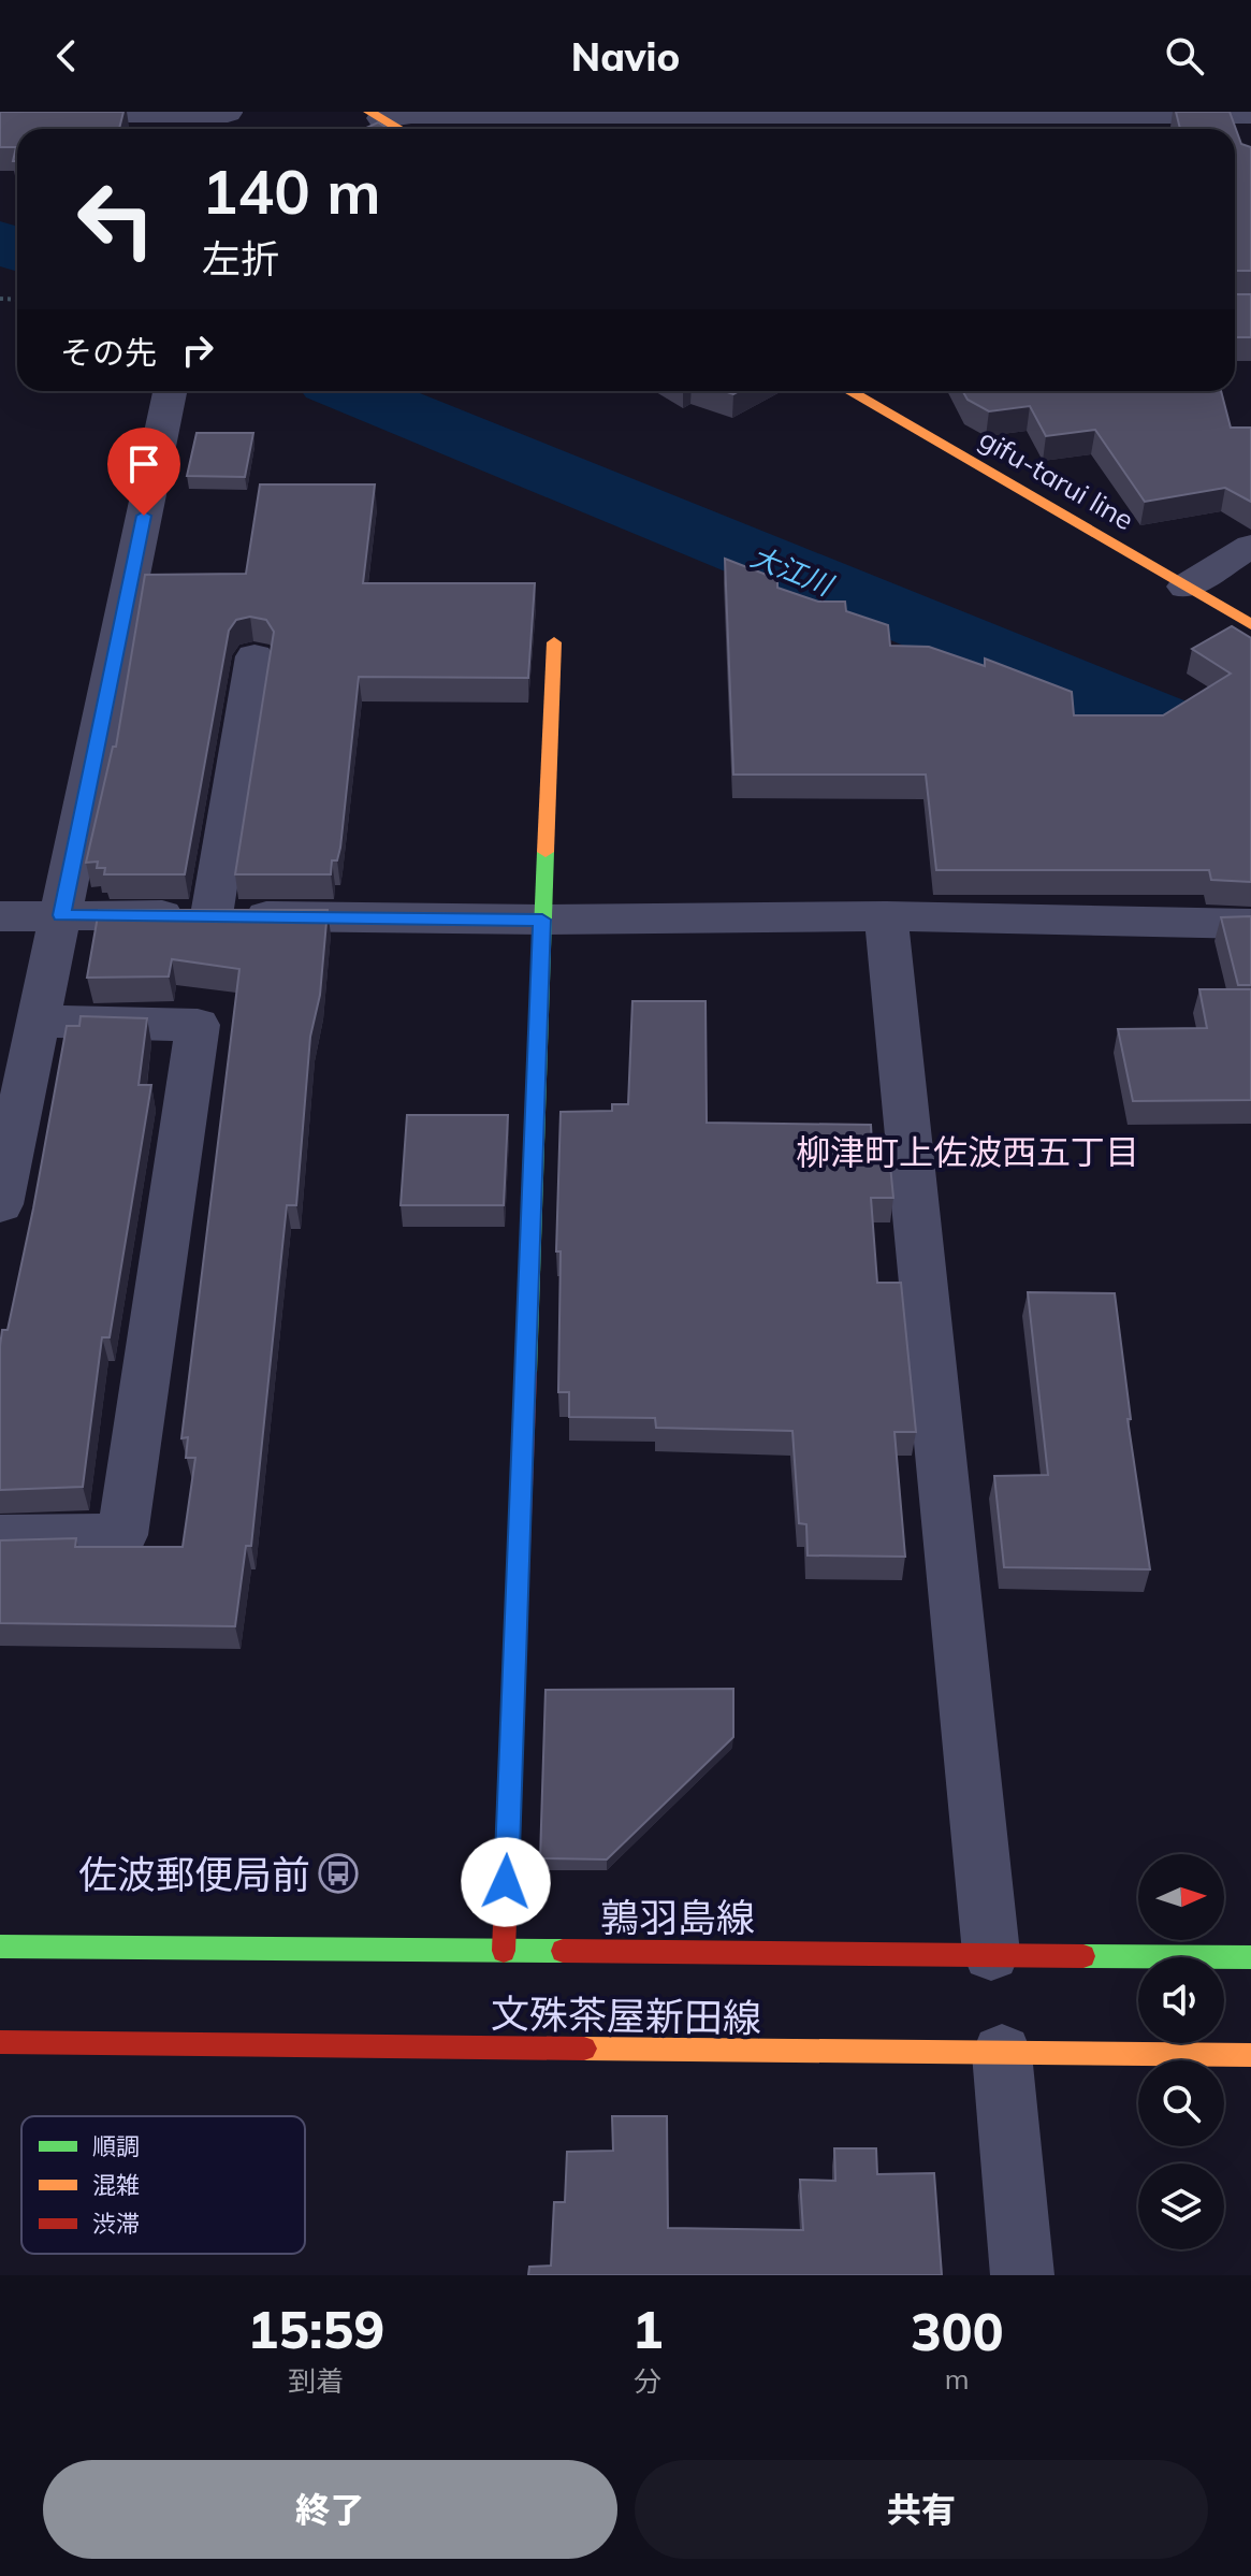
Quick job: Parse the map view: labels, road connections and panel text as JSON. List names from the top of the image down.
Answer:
{
  "streets": {
    "main road": ["gifu-tarui line", "鶉羽島線", "文殊茶屋新田線"]
  },
  "districts": ["柳津町上佐波西五丁目"],
  "water": ["大江川"],
  "places": {
    "bus stop": ["佐波郵便局前"]
  },
  "legend": ["順調", "混雑", "渋滞"],
  "north": "right",
  "page": {
    "header": "Navio",
    "turn": ["140 m", "左折"],
    "then": "その先",
    "eta": [
      "15:59",
      "到着",
      "1",
      "分",
      "300",
      "m"
    ],
    "buttons": ["終了", "共有"]
  }
}
